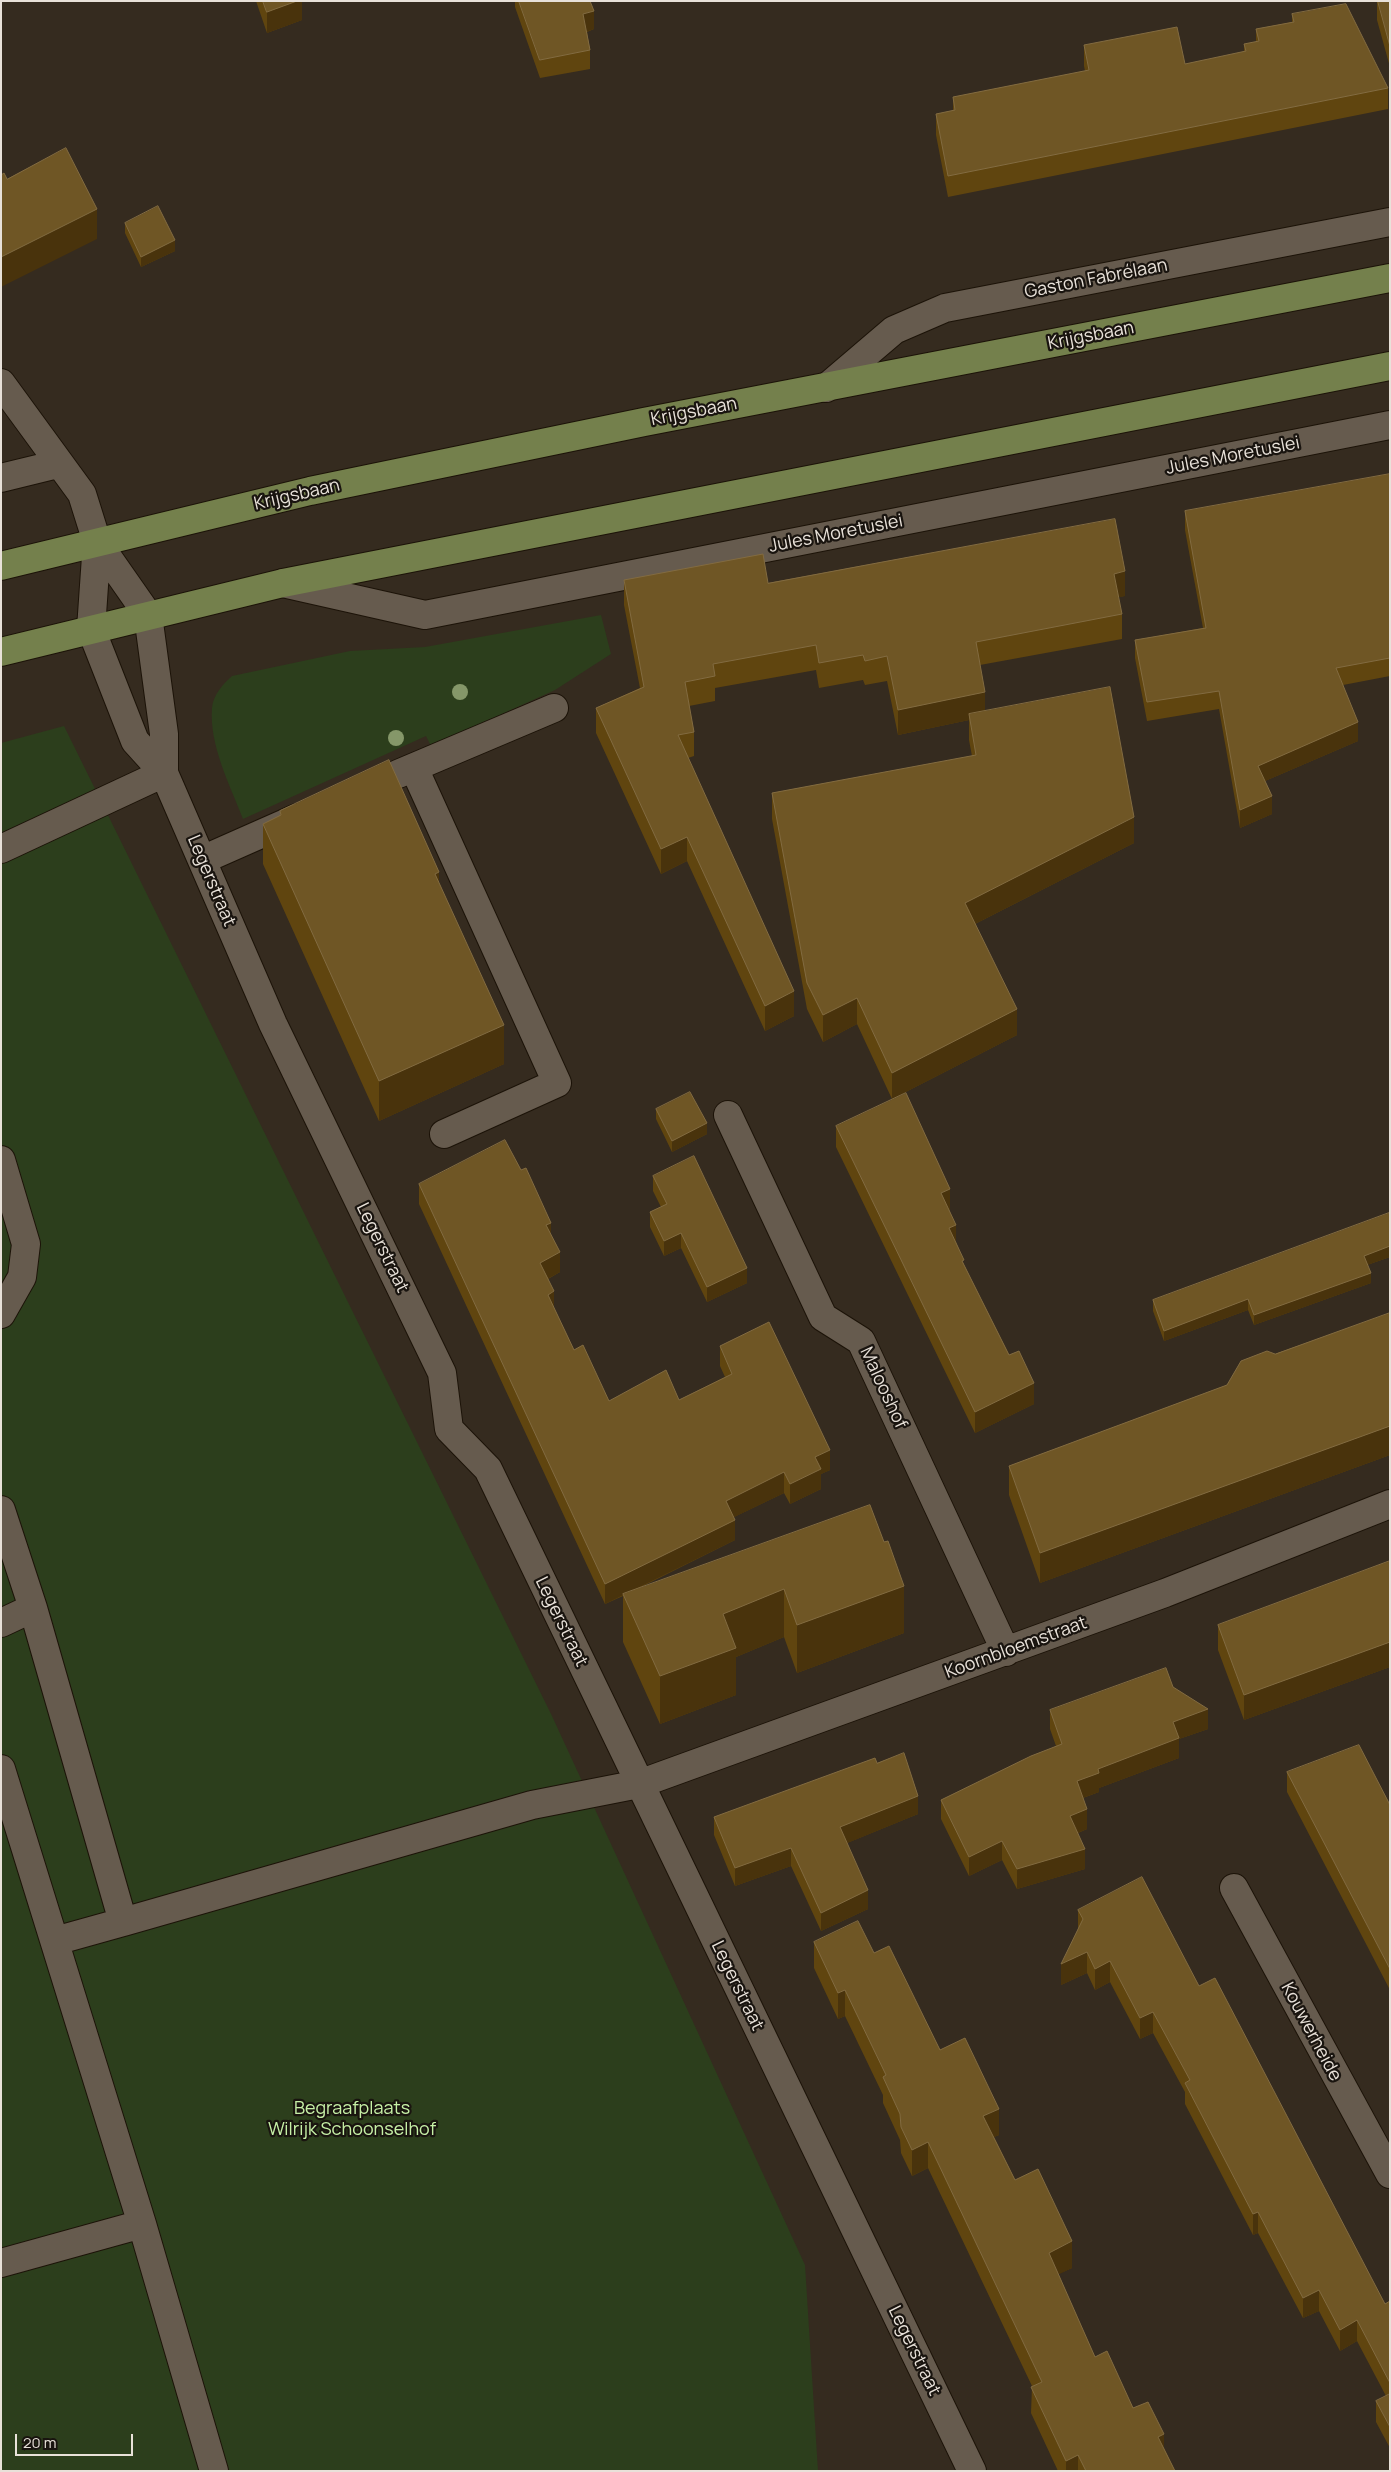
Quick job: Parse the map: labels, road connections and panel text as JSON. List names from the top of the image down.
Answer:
{
  "streets": {
    "main road": ["Krijgsbaan"],
    "street": [
      "Gaston Fabrélaan",
      "Jules Moretuslei",
      "Legerstraat",
      "Malooshof",
      "Koornbloemstraat",
      "Kouwerheide"
    ]
  },
  "crossings": [
    ["Gaston Fabrélaan", "Krijgsbaan"],
    ["Krijgsbaan", "Legerstraat"],
    ["Legerstraat", "Koornbloemstraat"],
    ["Malooshof", "Koornbloemstraat"]
  ],
  "parks": ["Begraafplaats Wilrijk Schoonselhof"],
  "scale_bar": "20 m"
}
